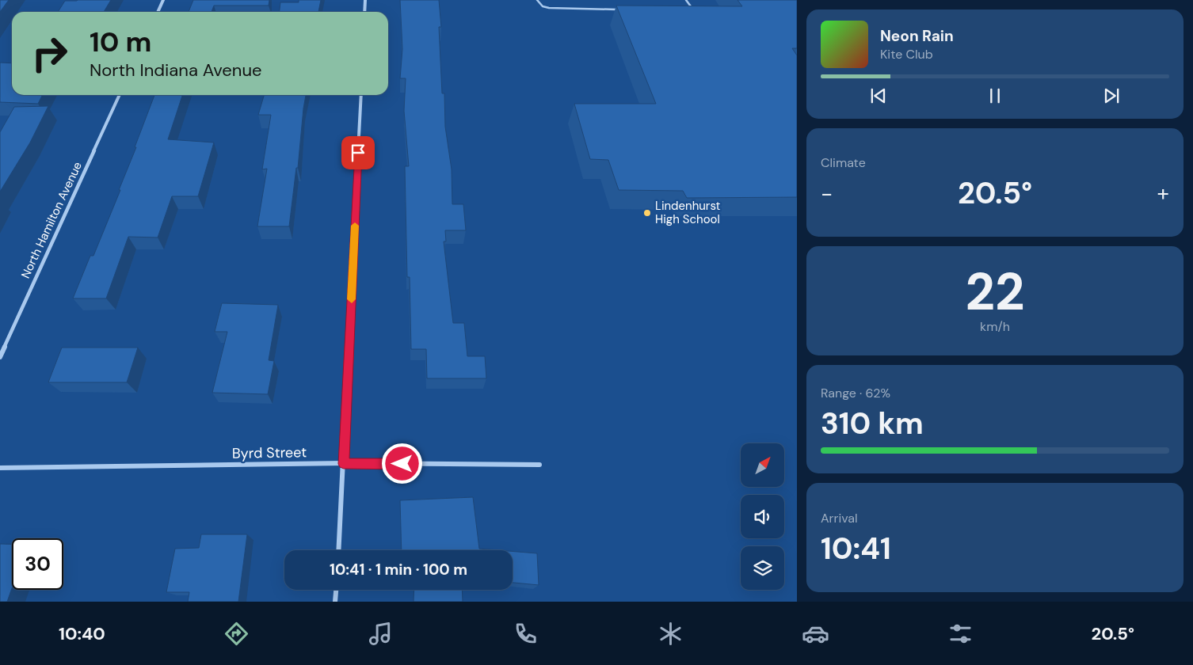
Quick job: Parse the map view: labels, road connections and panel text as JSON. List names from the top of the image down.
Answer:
{
  "streets": {
    "street": ["North Hamilton Avenue", "Byrd Street"]
  },
  "places": ["Lindenhurst High School"],
  "north": "top right",
  "page": {
    "turn": ["10 m", "North Indiana Avenue"],
    "song": ["Neon Rain", "Kite Club"],
    "tile": [
      "Climate",
      ["22", "km/h"],
      ["Range · 62%", "310 km"],
      ["Arrival", "10:41"]
    ],
    "heat": ["−", "20.5°", "+"],
    "limit": "30",
    "trip": "10:41 · 1 min · 100 m",
    "tabs": ["10:40", "20.5°"]
  }
}
